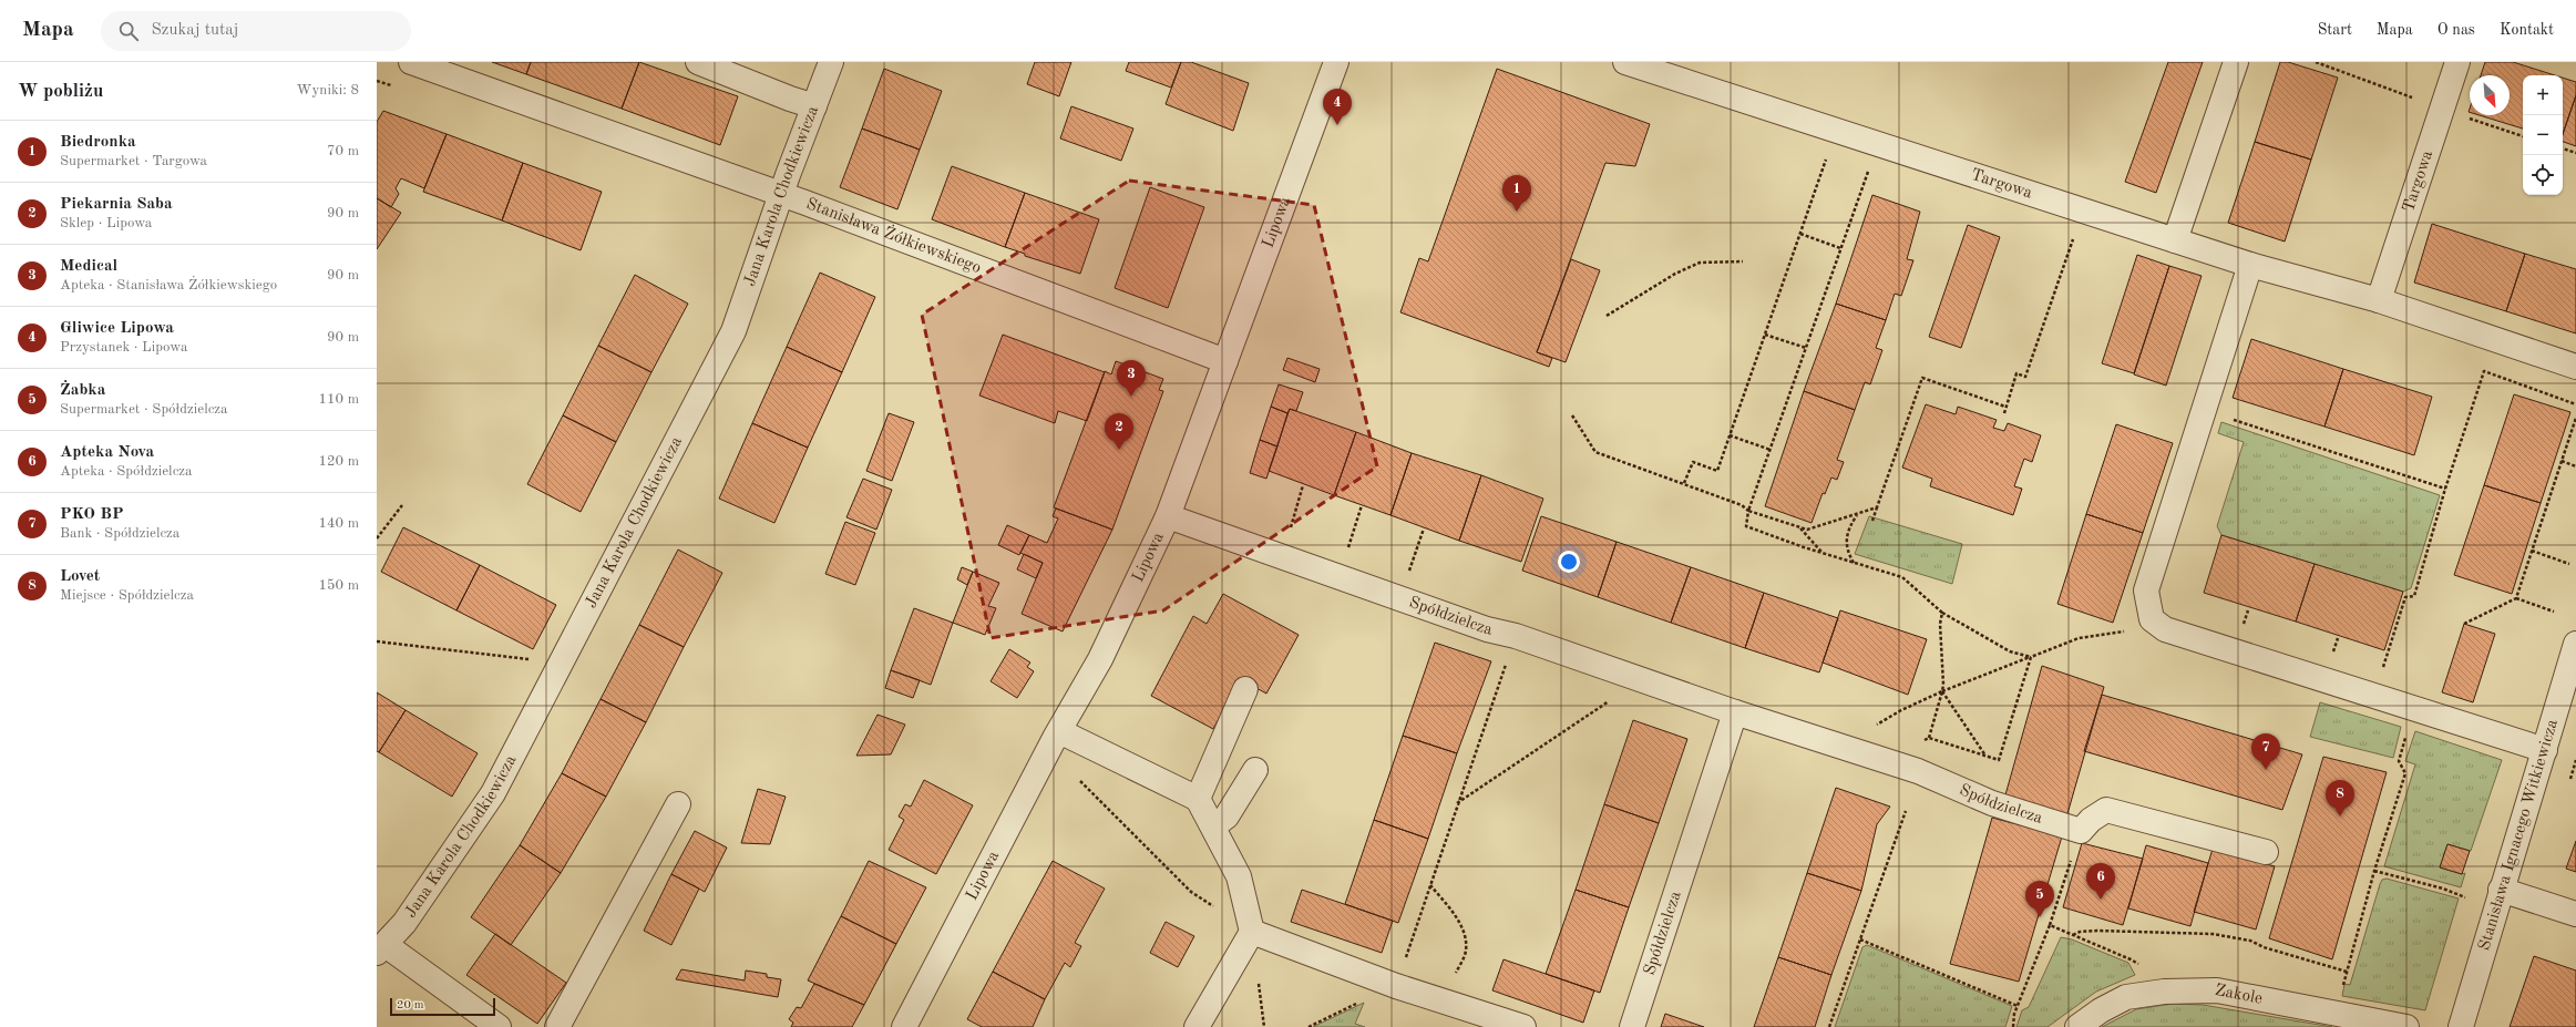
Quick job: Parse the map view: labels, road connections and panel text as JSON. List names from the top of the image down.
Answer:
{
  "streets": {
    "street": [
      "Targowa",
      "Jana Karola Chodkiewicza",
      "Lipowa",
      "Stanisława Żółkiewskiego",
      "Spółdzielcza",
      "Stanisława Ignacego Witkiewicza",
      "Zakole"
    ]
  },
  "crossings": [
    ["Jana Karola Chodkiewicza", "Stanisława Żółkiewskiego"],
    ["Lipowa", "Stanisława Żółkiewskiego"],
    ["Lipowa", "Spółdzielcza"]
  ],
  "scale_bar": "20 m",
  "north": "bottom right",
  "page": {
    "header": "Mapa",
    "search": "Szukaj tutaj",
    "nav": [
      "Start",
      "Mapa",
      "O nas",
      "Kontakt"
    ],
    "heading": ["W pobliżu", "Wyniki: 8"],
    "map_buttons": ["+", "−"],
    "pins": [
      "4",
      "1",
      "3",
      "2",
      "7",
      "8",
      "6",
      "5"
    ],
    "list": [
      {
        "mark": "1",
        "name": "Biedronka",
        "note": "Supermarket · Targowa",
        "value": "70 m"
      },
      {
        "mark": "2",
        "name": "Piekarnia Saba",
        "note": "Sklep · Lipowa",
        "value": "90 m"
      },
      {
        "mark": "3",
        "name": "Medical",
        "note": "Apteka · Stanisława Żółkiewskiego",
        "value": "90 m"
      },
      {
        "mark": "4",
        "name": "Gliwice Lipowa",
        "note": "Przystanek · Lipowa",
        "value": "90 m"
      },
      {
        "mark": "5",
        "name": "Żabka",
        "note": "Supermarket · Spółdzielcza",
        "value": "110 m"
      },
      {
        "mark": "6",
        "name": "Apteka Nova",
        "note": "Apteka · Spółdzielcza",
        "value": "120 m"
      },
      {
        "mark": "7",
        "name": "PKO BP",
        "note": "Bank · Spółdzielcza",
        "value": "140 m"
      },
      {
        "mark": "8",
        "name": "Lovet",
        "note": "Miejsce · Spółdzielcza",
        "value": "150 m"
      }
    ],
    "scale": "20 m"
  }
}
